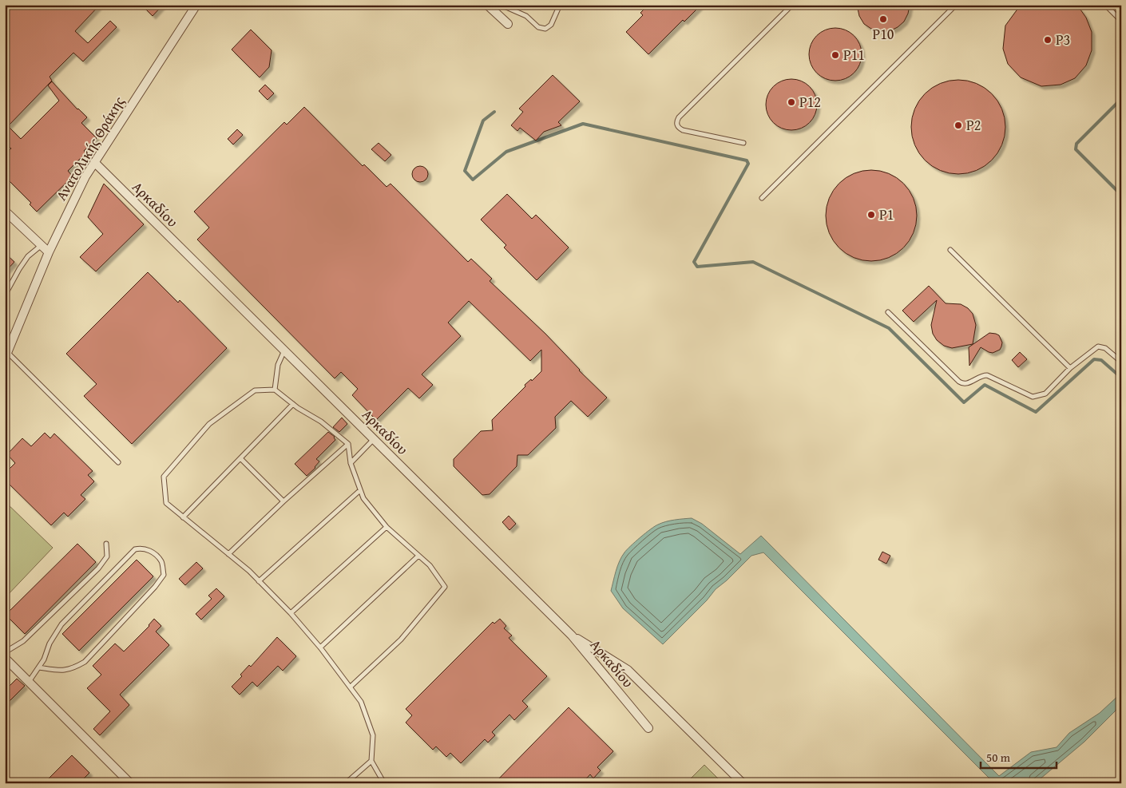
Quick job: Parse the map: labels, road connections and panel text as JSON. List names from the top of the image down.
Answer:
{
  "streets": {
    "street": ["Ανατολικής Θράκης", "Αρκαδίου"]
  },
  "crossings": [
    ["Ανατολικής Θράκης", "Αρκαδίου"]
  ],
  "places": [
    "P10",
    "P3",
    "P11",
    "P12",
    "P2",
    "P1"
  ],
  "scale_bar": "50 m"
}
